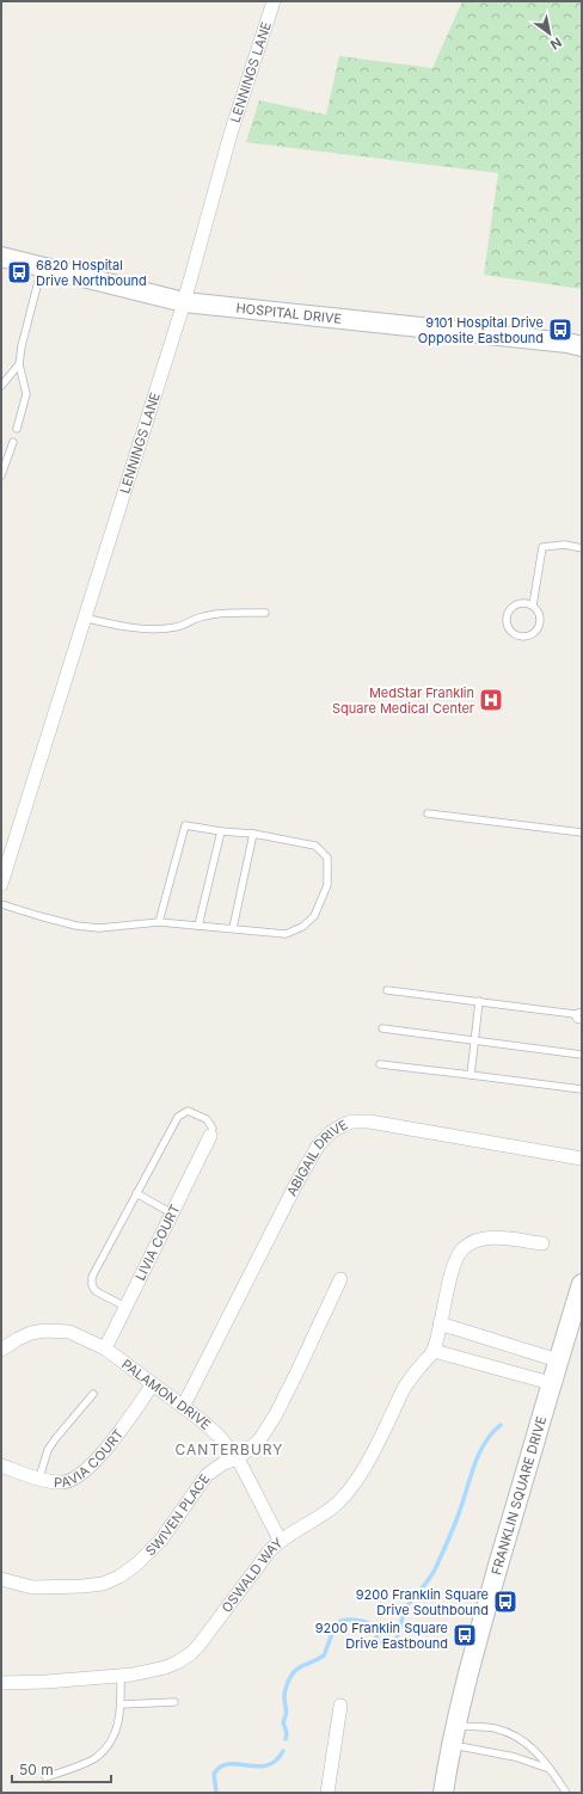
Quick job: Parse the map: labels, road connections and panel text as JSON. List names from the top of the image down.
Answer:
{
  "streets": {
    "street": [
      "LENNINGS LANE",
      "HOSPITAL DRIVE",
      "ABIGAIL DRIVE",
      "LIVIA COURT",
      "PALAMON DRIVE",
      "PAVIA COURT",
      "FRANKLIN SQUARE DRIVE",
      "SWIVEN PLACE",
      "OSWALD WAY"
    ]
  },
  "crossings": [
    ["LENNINGS LANE", "HOSPITAL DRIVE"],
    ["ABIGAIL DRIVE", "PALAMON DRIVE"],
    ["LIVIA COURT", "PALAMON DRIVE"],
    ["PALAMON DRIVE", "PAVIA COURT"],
    ["PALAMON DRIVE", "SWIVEN PLACE"],
    ["PALAMON DRIVE", "OSWALD WAY"]
  ],
  "districts": ["CANTERBURY"],
  "places": {
    "bus stop": [
      "6820 Hospital Drive Northbound",
      "9101 Hospital Drive Opposite Eastbound",
      "9200 Franklin Square Drive Southbound",
      "9200 Franklin Square Drive Eastbound"
    ],
    "hospital": ["MedStar Franklin Square Medical Center"]
  },
  "scale_bar": "50 m",
  "north": "bottom right"
}
